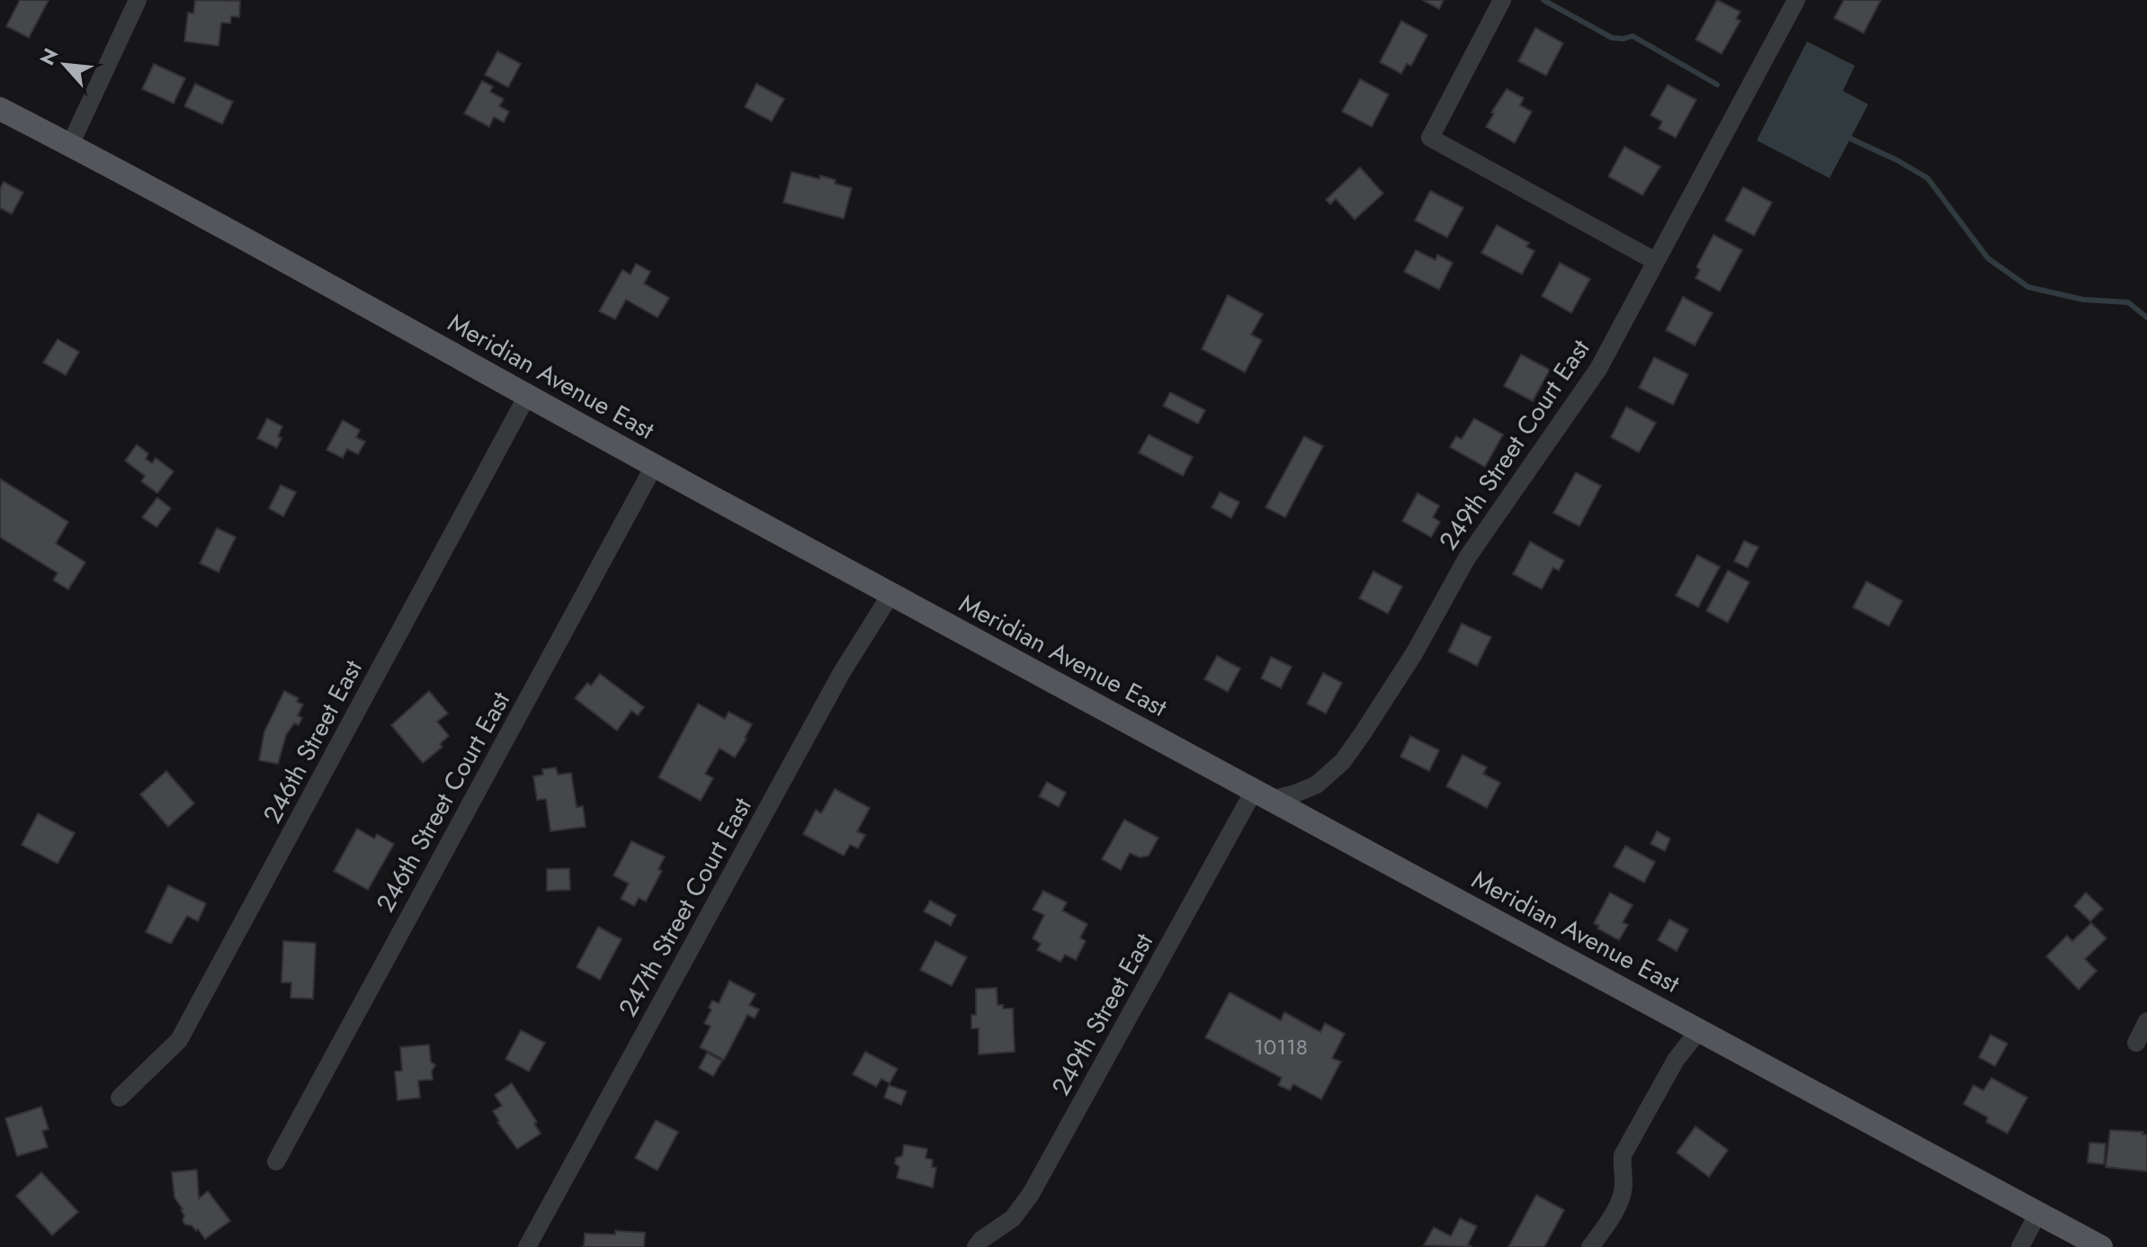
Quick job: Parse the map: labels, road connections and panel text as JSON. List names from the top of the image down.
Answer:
{
  "streets": {
    "main road": ["Meridian Avenue East"],
    "street": [
      "249th Street Court East",
      "246th Street East",
      "246th Street Court East",
      "247th Street Court East",
      "249th Street East"
    ]
  },
  "crossings": [
    ["Meridian Avenue East", "249th Street Court East"],
    ["Meridian Avenue East", "246th Street East"],
    ["Meridian Avenue East", "246th Street Court East"],
    ["Meridian Avenue East", "247th Street Court East"],
    ["Meridian Avenue East", "249th Street East"],
    ["249th Street Court East", "249th Street East"]
  ],
  "house_numbers": ["10118"],
  "north": "top left"
}
